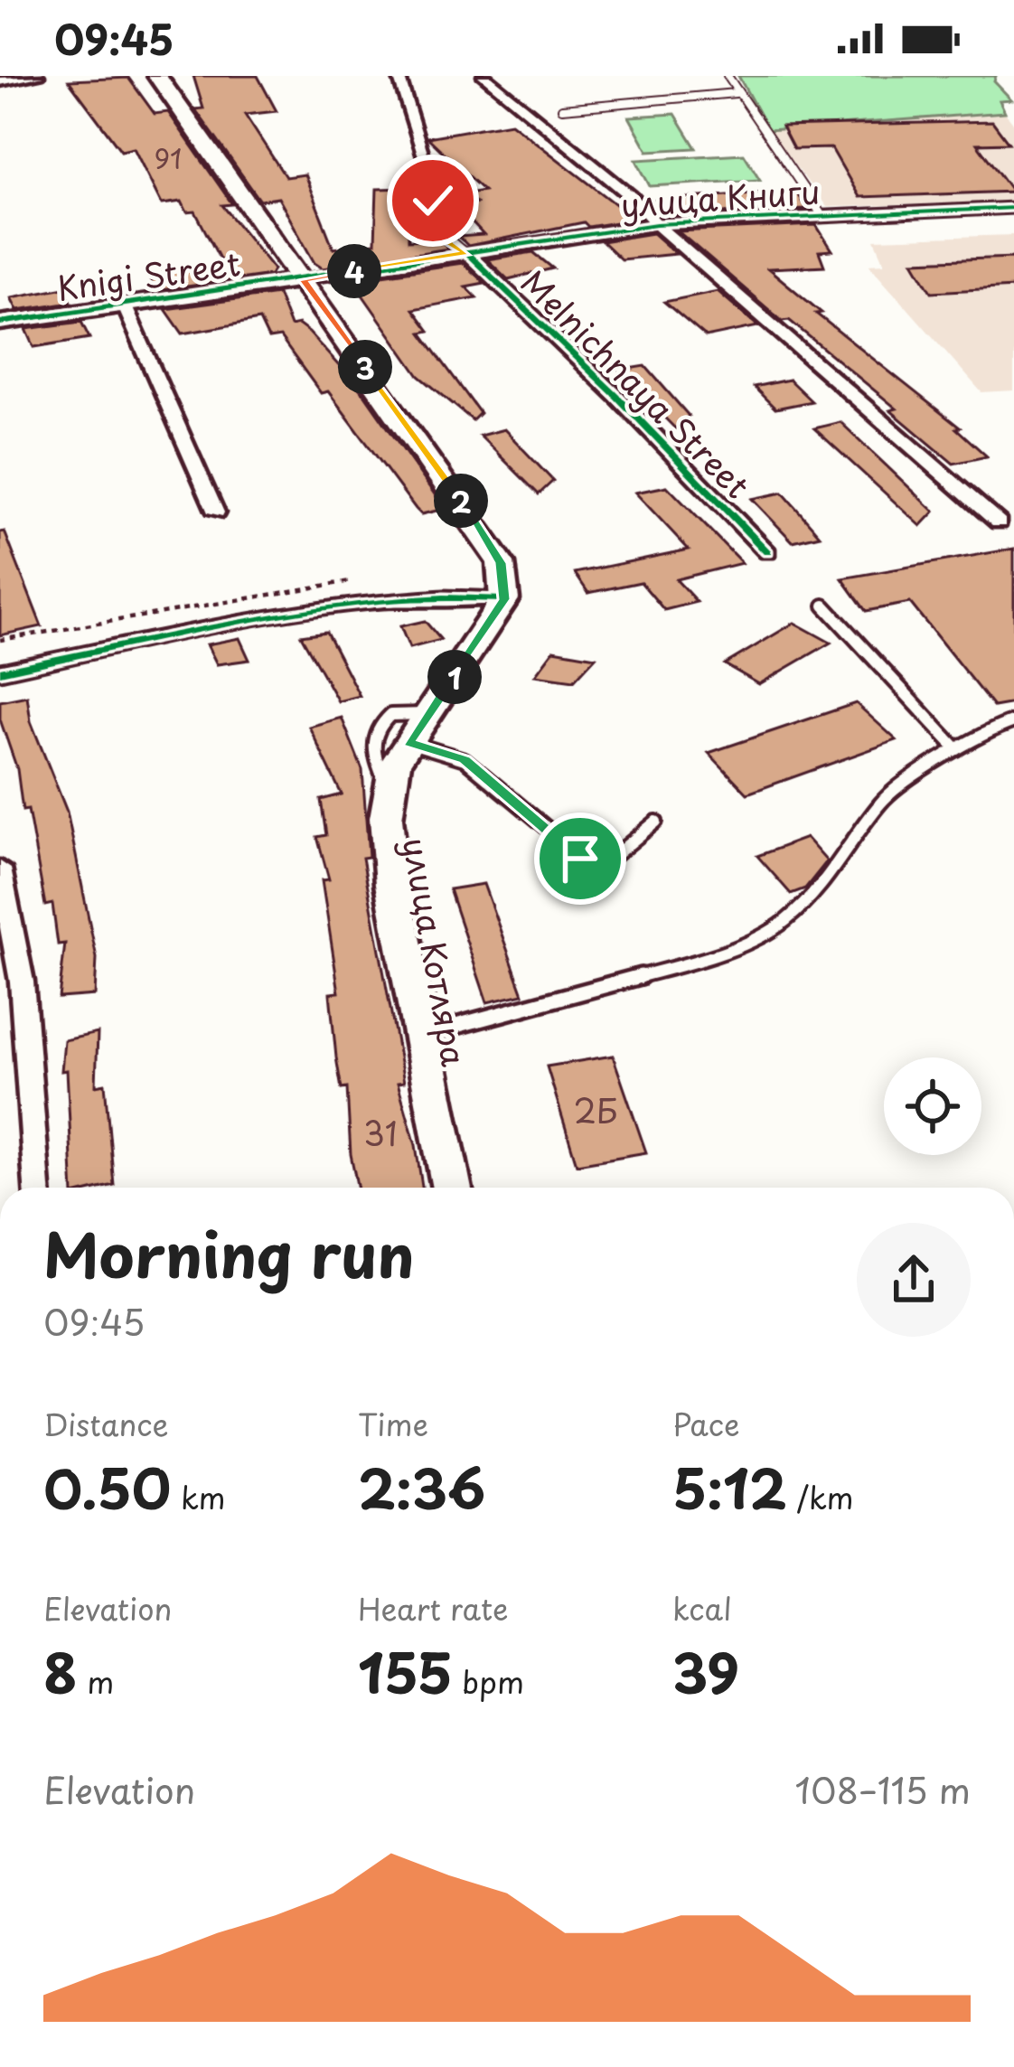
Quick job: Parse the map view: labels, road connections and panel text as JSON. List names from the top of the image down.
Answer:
{
  "streets": {
    "main road": ["улица Котляра"],
    "street": ["улица Книги", "Knigi Street", "Melnichnaya Street"]
  },
  "crossings": [
    ["улица Книги", "Knigi Street"],
    ["улица Книги", "Melnichnaya Street"]
  ],
  "house_numbers": ["91", "2Б", "31"],
  "page": {
    "status": "09:45",
    "pins": [
      "4",
      "3",
      "2",
      "1"
    ],
    "heading": ["Morning run", "09:45"],
    "stats": [
      ["Distance", "0.50 km"],
      ["Time", "2:36"],
      ["Pace", "5:12 /km"],
      ["Elevation", "8 m"],
      ["Heart rate", "155 bpm"],
      ["kcal", "39"]
    ],
    "chart": ["Elevation", "108–115 m"]
  }
}
